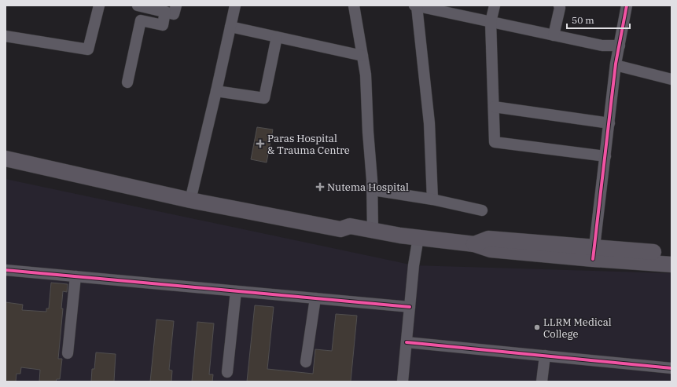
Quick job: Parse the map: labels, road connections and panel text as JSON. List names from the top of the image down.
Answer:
{
  "places": {
    "health": ["Paras Hospital & Trauma Centre", "Nutema Hospital"],
    "other": ["LLRM Medical College"]
  },
  "scale_bar": "50 m"
}
